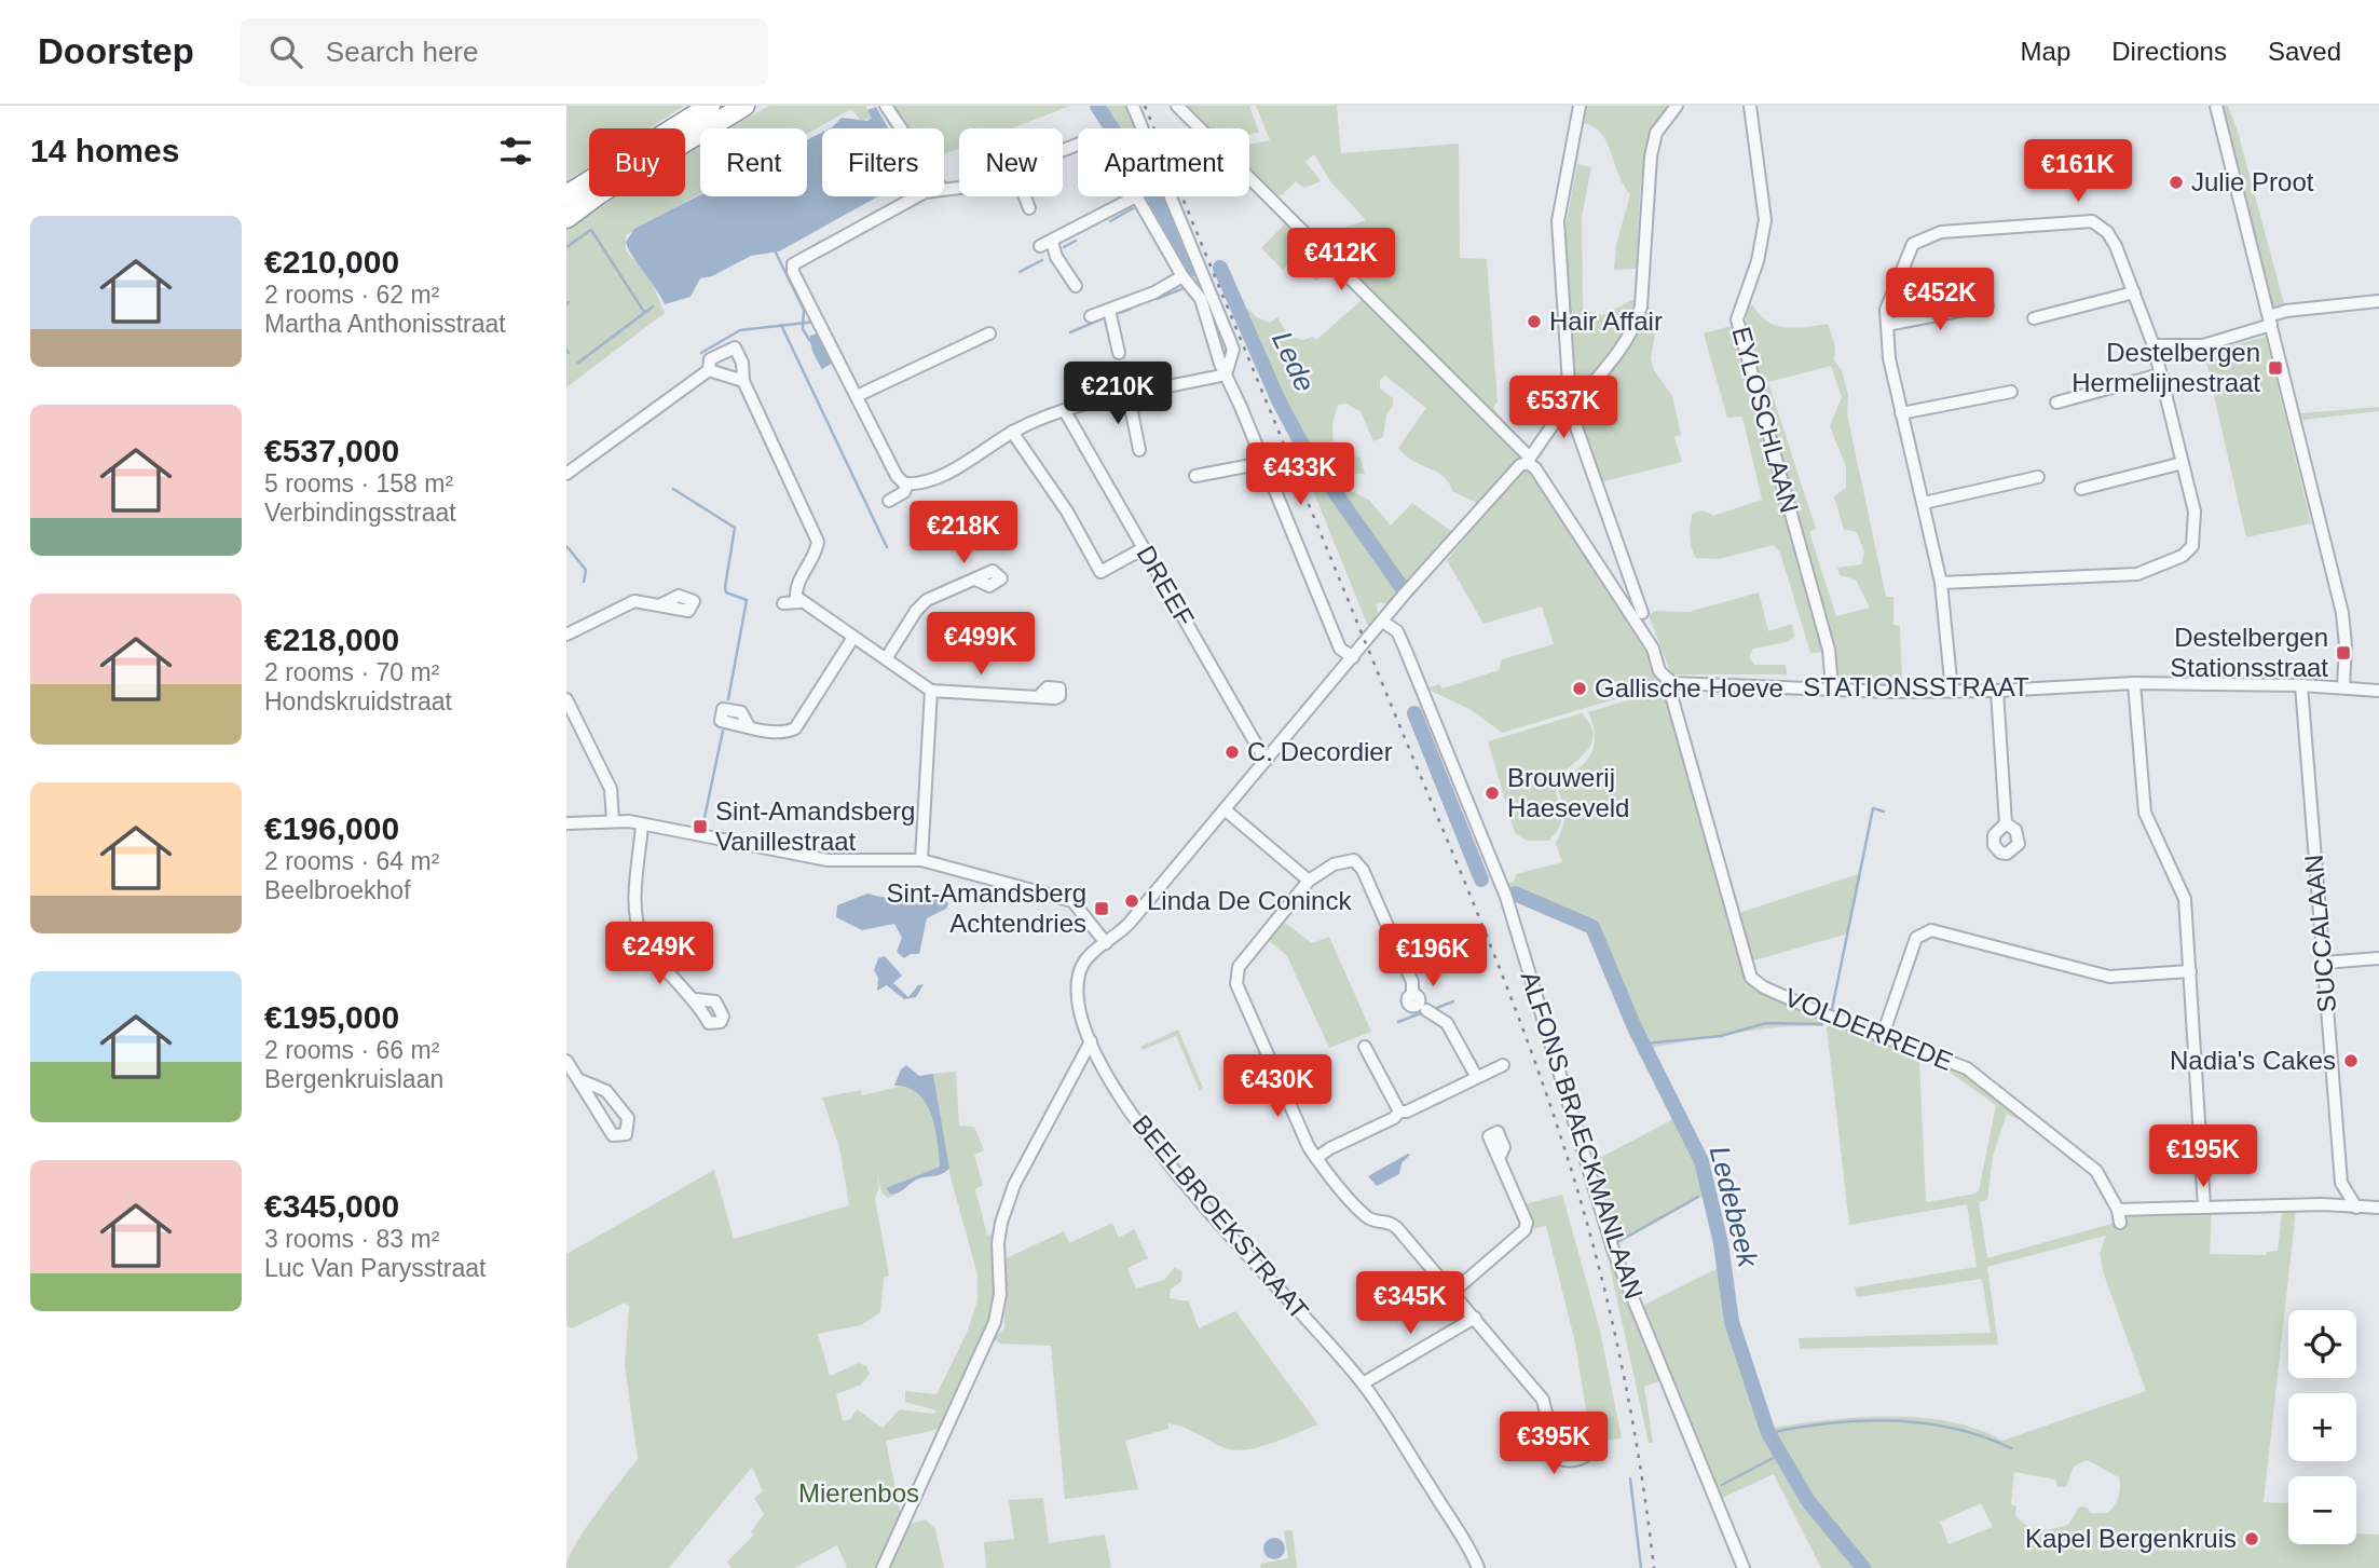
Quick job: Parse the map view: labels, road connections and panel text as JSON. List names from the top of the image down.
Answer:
{
  "streets": {
    "street": [
      "EYLOSCHLAAN",
      "DREEF",
      "STATIONSSTRAAT",
      "SUCCALAAN",
      "VOLDERREDE",
      "ALFONS BRAECKMANLAAN",
      "BEELBROEKSTRAAT"
    ]
  },
  "crossings": [
    ["EYLOSCHLAAN", "STATIONSSTRAAT"],
    ["DREEF", "BEELBROEKSTRAAT"],
    ["STATIONSSTRAAT", "SUCCALAAN"],
    ["STATIONSSTRAAT", "VOLDERREDE"],
    ["ALFONS BRAECKMANLAAN", "BEELBROEKSTRAAT"]
  ],
  "water": ["Lede", "Ledebeek"],
  "parks": ["Mierenbos"],
  "places": {
    "other": [
      "Julie Proot",
      "Hair Affair",
      "Gallische Hoeve",
      "C. Decordier",
      "Brouwerij Haeseveld",
      "Linda De Coninck",
      "Nadia's Cakes",
      "Kapel Bergenkruis"
    ],
    "transit": [
      "Destelbergen Hermelijnestraat",
      "Destelbergen Stationsstraat",
      "Sint-Amandsberg Vanillestraat",
      "Sint-Amandsberg Achtendries"
    ]
  },
  "page": {
    "header": "Doorstep",
    "search": "Search here",
    "nav": ["Map", "Directions", "Saved"],
    "heading": "14 homes",
    "chip": [
      "Buy",
      "Rent",
      "Filters",
      "New",
      "Apartment"
    ],
    "price": [
      "€161K",
      "€412K",
      "€452K",
      "€210K",
      "€537K",
      "€433K",
      "€218K",
      "€499K",
      "€249K",
      "€196K",
      "€430K",
      "€195K",
      "€345K",
      "€395K"
    ],
    "list": [
      {
        "name": "€210,000",
        "note": "2 rooms · 62 m² · Martha Anthonisstraat"
      },
      {
        "name": "€537,000",
        "note": "5 rooms · 158 m² · Verbindingsstraat"
      },
      {
        "name": "€218,000",
        "note": "2 rooms · 70 m² · Hondskruidstraat"
      },
      {
        "name": "€196,000",
        "note": "2 rooms · 64 m² · Beelbroekhof"
      },
      {
        "name": "€195,000",
        "note": "2 rooms · 66 m² · Bergenkruislaan"
      },
      {
        "name": "€345,000",
        "note": "3 rooms · 83 m² · Luc Van Parysstraat"
      }
    ],
    "map_buttons": ["+", "−"]
  }
}
